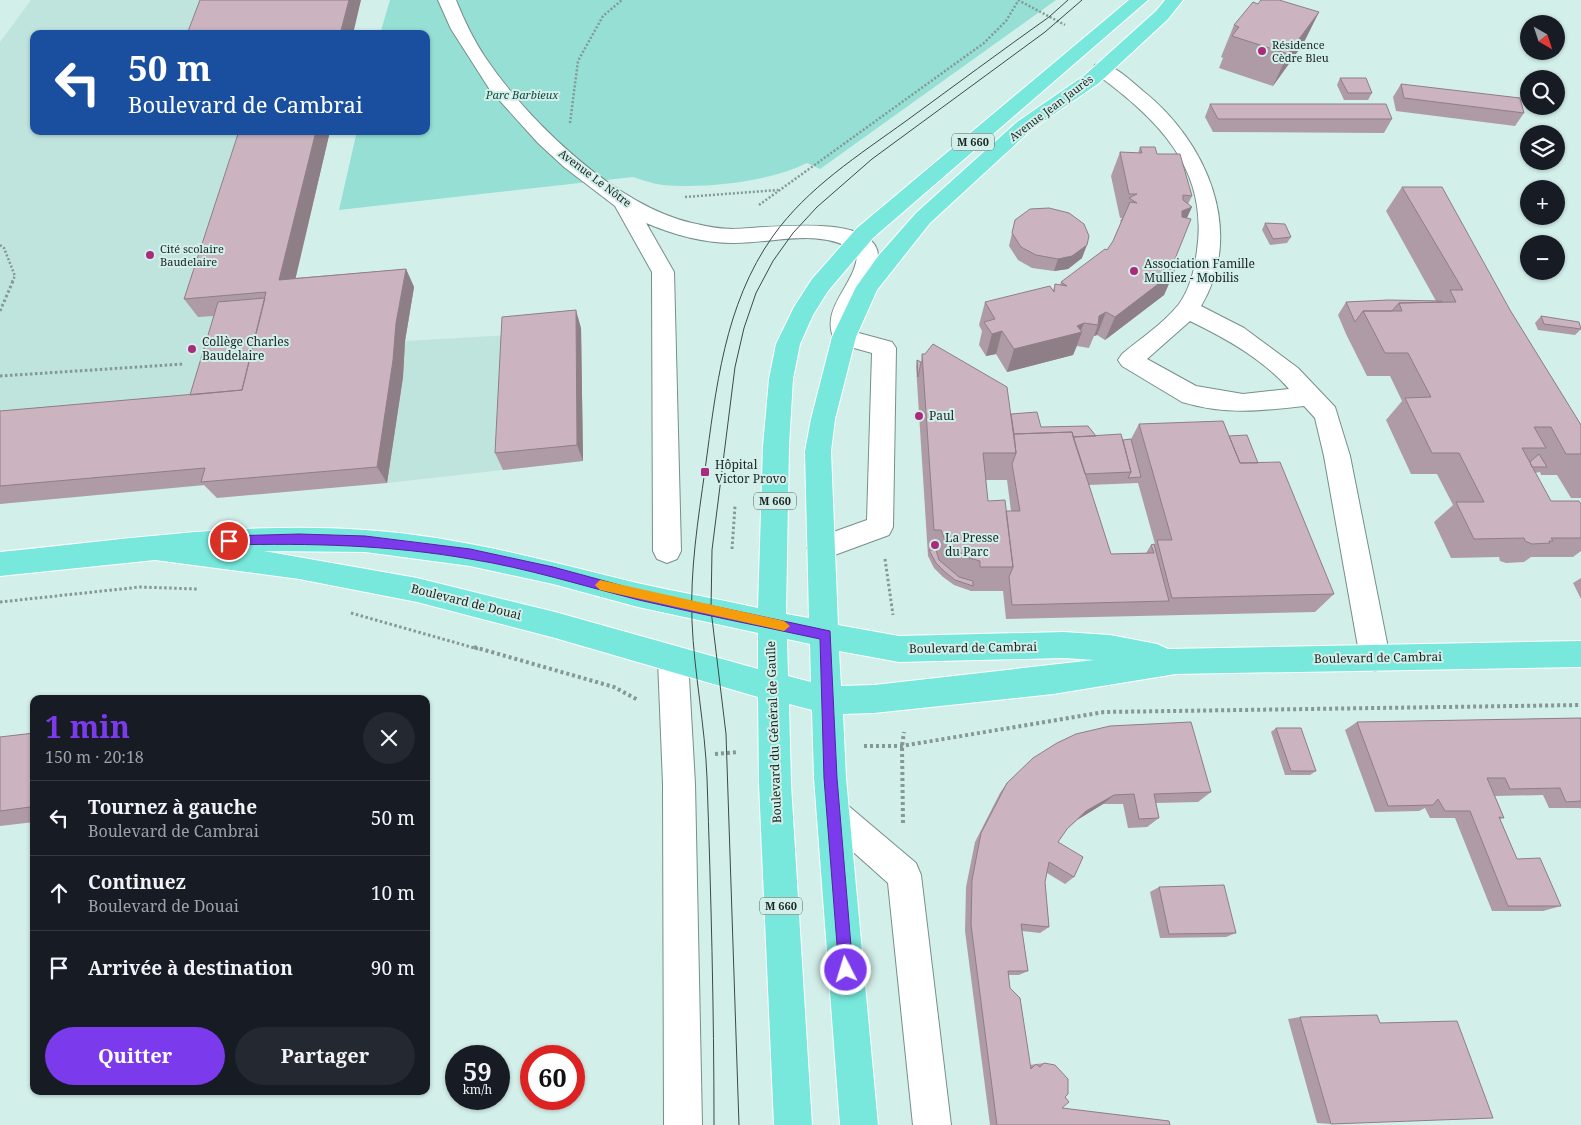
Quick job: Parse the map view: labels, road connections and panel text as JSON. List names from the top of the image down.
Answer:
{
  "streets": {
    "main road": [
      "Avenue Jean Jaurès",
      "M 660",
      "Boulevard de Douai",
      "Boulevard de Cambrai",
      "Boulevard du Général de Gaulle"
    ],
    "street": ["Avenue Le Nôtre"]
  },
  "crossings": [
    ["Avenue Jean Jaurès", "M 660"],
    ["Avenue Jean Jaurès", "Avenue Le Nôtre"],
    ["Avenue Jean Jaurès", "Boulevard du Général de Gaulle"],
    ["M 660", "Boulevard de Cambrai"],
    ["Avenue Le Nôtre", "Boulevard du Général de Gaulle"],
    ["Boulevard de Douai", "Boulevard de Cambrai"],
    ["Boulevard de Douai", "Boulevard du Général de Gaulle"],
    ["Boulevard de Cambrai", "Boulevard du Général de Gaulle"]
  ],
  "parks": ["Parc Barbieux"],
  "places": {
    "other": [
      "Résidence Cèdre Bleu",
      "Cité scolaire Baudelaire",
      "Association Famille Mulliez - Mobilis",
      "Collège Charles Baudelaire",
      "Paul",
      "La Presse du Parc"
    ],
    "transit": ["Hôpital Victor Provo"]
  },
  "north": "bottom right",
  "page": {
    "map_buttons": ["+", "−"],
    "turn": ["50 m", "Boulevard de Cambrai"],
    "heading": ["1 min", "150 m · 20:18"],
    "list": [
      {
        "name": "Tournez à gauche",
        "note": "Boulevard de Cambrai",
        "value": "50 m"
      },
      {
        "name": "Continuez",
        "note": "Boulevard de Douai",
        "value": "10 m"
      },
      {
        "name": "Arrivée à destination",
        "value": "90 m"
      }
    ],
    "buttons": ["Quitter", "Partager"],
    "speed": "59 km/h",
    "limit": "60"
  }
}
